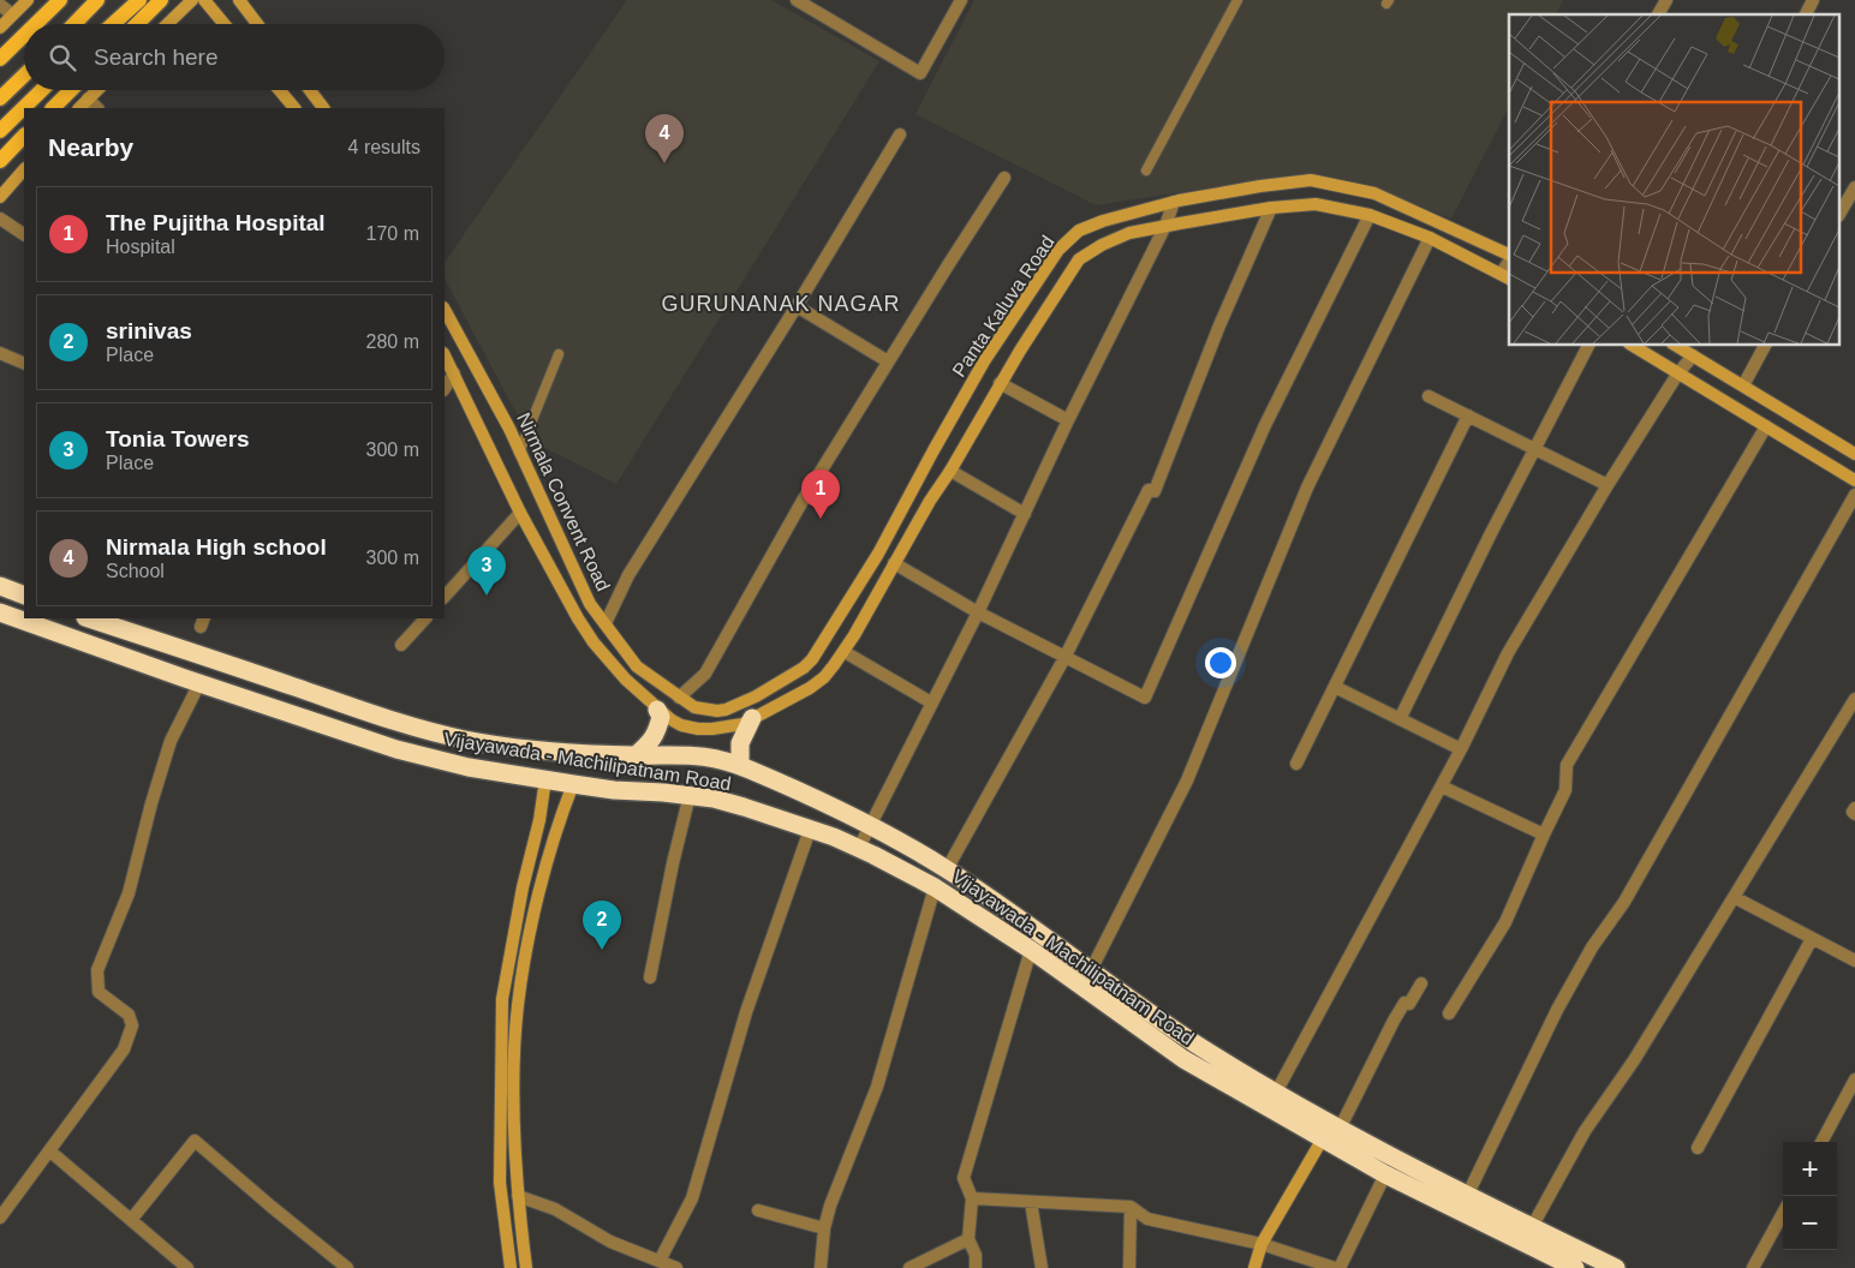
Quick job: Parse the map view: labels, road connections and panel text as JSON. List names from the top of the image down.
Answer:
{
  "streets": {
    "highway": ["Vijayawada - Machilipatnam Road"],
    "street": ["Panta Kaluva Road", "Nirmala Convent Road"]
  },
  "crossings": [
    ["Panta Kaluva Road", "Nirmala Convent Road"]
  ],
  "districts": ["GURUNANAK NAGAR"],
  "page": {
    "search": "Search here",
    "heading": ["Nearby", "4 results"],
    "pins": [
      "4",
      "1",
      "3",
      "2"
    ],
    "list": [
      {
        "mark": "1",
        "name": "The Pujitha Hospital",
        "note": "Hospital",
        "value": "170 m"
      },
      {
        "mark": "2",
        "name": "srinivas",
        "note": "Place",
        "value": "280 m"
      },
      {
        "mark": "3",
        "name": "Tonia Towers",
        "note": "Place",
        "value": "300 m"
      },
      {
        "mark": "4",
        "name": "Nirmala High school",
        "note": "School",
        "value": "300 m"
      }
    ],
    "map_buttons": ["+", "−"]
  }
}
